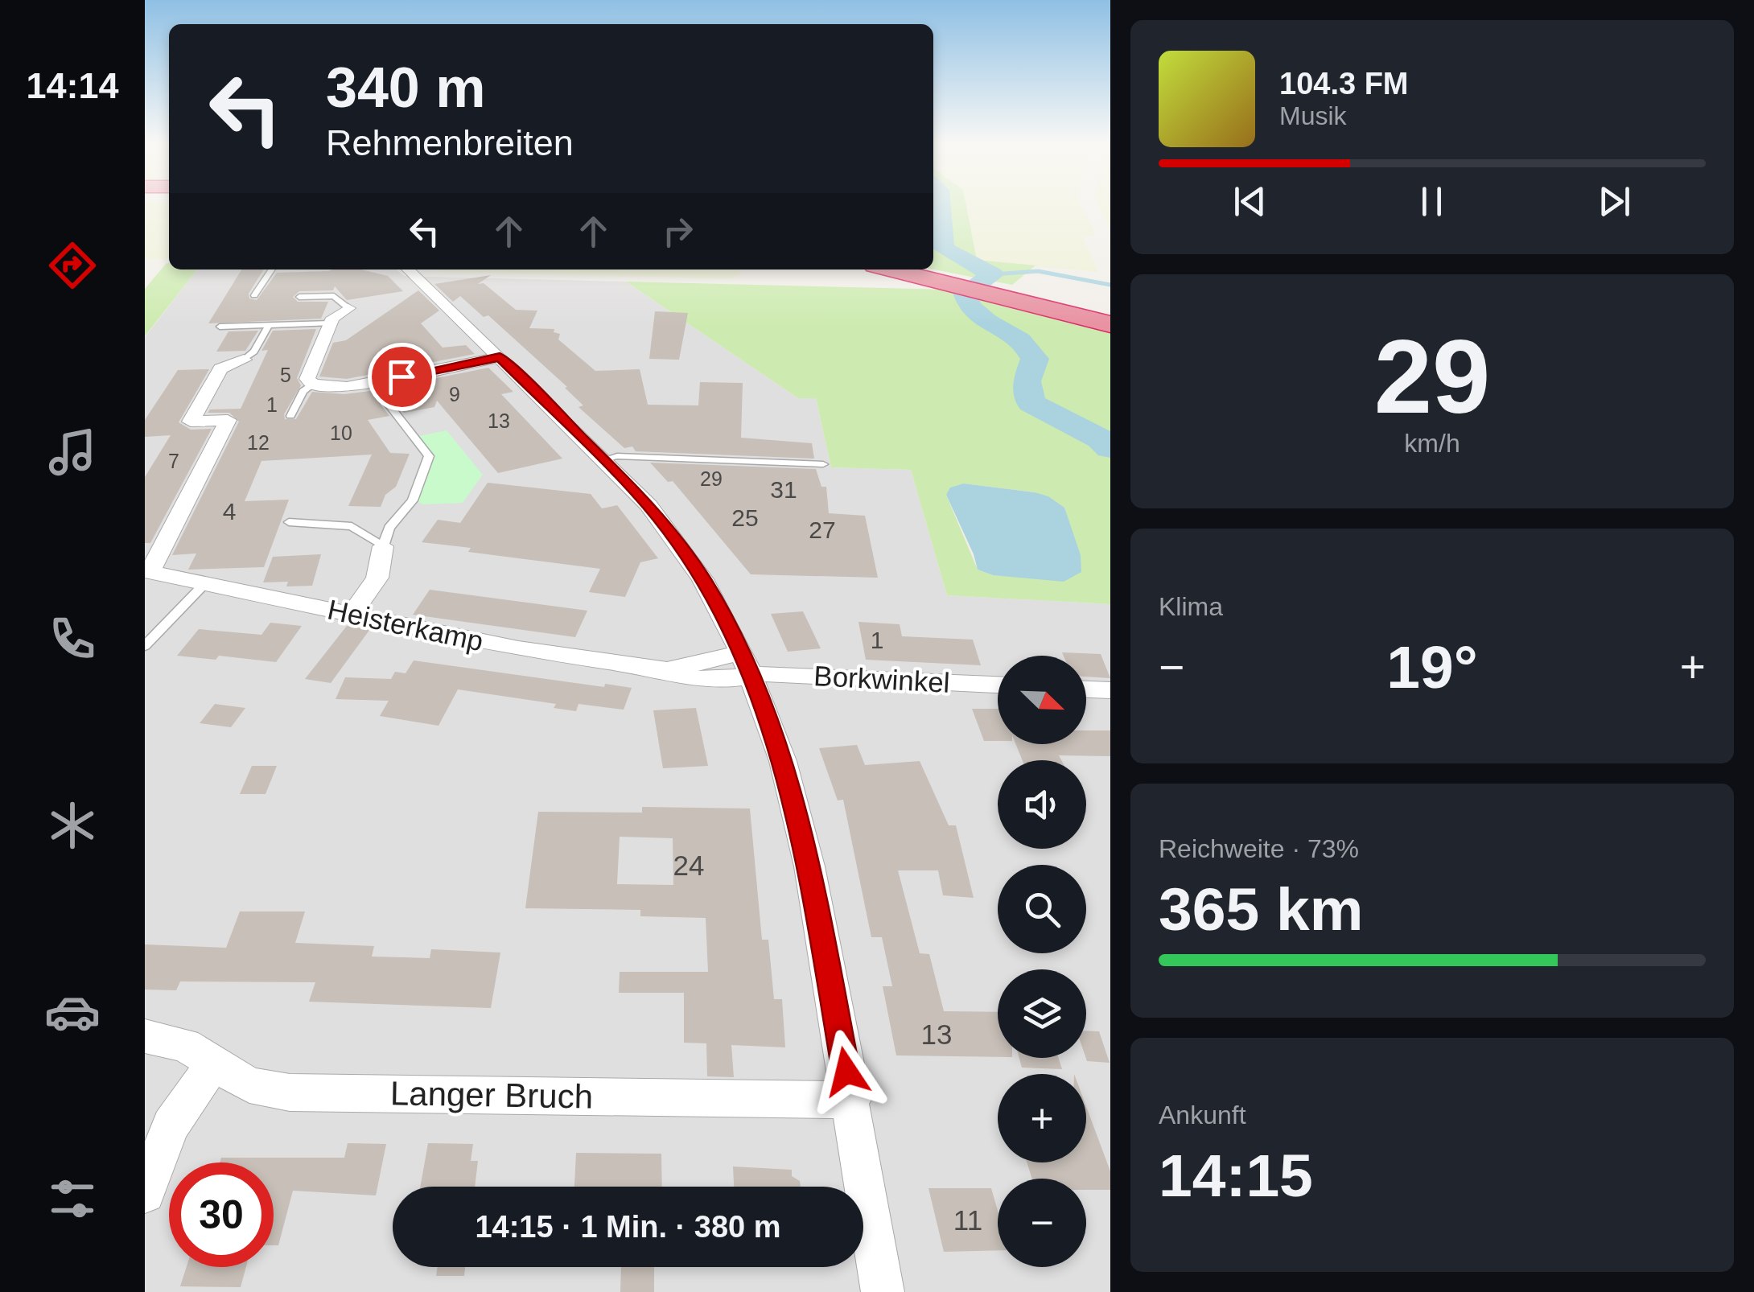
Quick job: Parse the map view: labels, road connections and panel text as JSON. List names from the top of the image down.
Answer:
{
  "streets": {
    "street": ["Heisterkamp", "Borkwinkel", "Langer Bruch"]
  },
  "crossings": [
    ["Heisterkamp", "Borkwinkel"]
  ],
  "house_numbers": [
    "5",
    "9",
    "1",
    "13",
    "10",
    "12",
    "7",
    "29",
    "31",
    "4",
    "25",
    "27",
    "1",
    "24",
    "13",
    "11"
  ],
  "north": "bottom right",
  "page": {
    "tabs": "14:14",
    "turn": ["340 m", "Rehmenbreiten"],
    "song": ["104.3 FM", "Musik"],
    "tile": [
      ["29", "km/h"],
      "Klima",
      ["Reichweite · 73%", "365 km"],
      ["Ankunft", "14:15"]
    ],
    "heat": ["−", "19°", "+"],
    "map_buttons": ["+", "−"],
    "limit": "30",
    "trip": "14:15 · 1 Min. · 380 m"
  }
}
